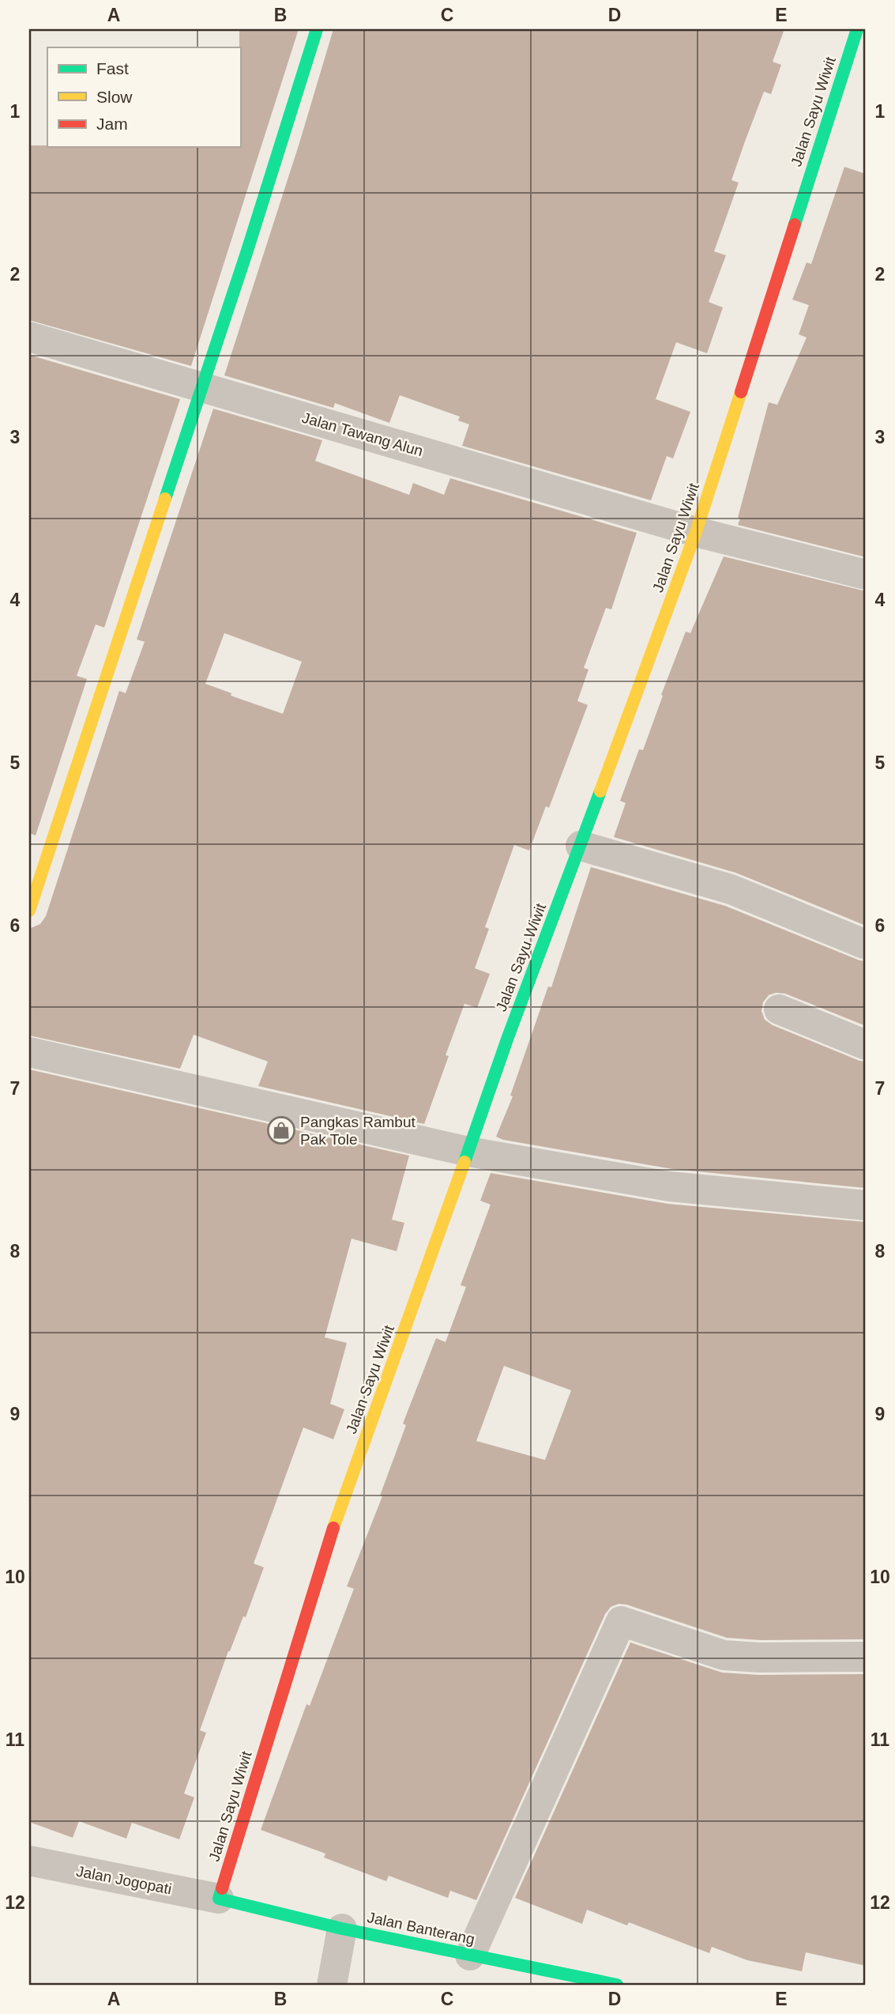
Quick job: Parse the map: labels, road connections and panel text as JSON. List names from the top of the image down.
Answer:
{
  "streets": {
    "main road": ["Jalan Sayu Wiwit", "Jalan Banterang"],
    "street": ["Jalan Tawang Alun", "Jalan Jogopati"]
  },
  "crossings": [
    ["Jalan Sayu Wiwit", "Jalan Tawang Alun"],
    ["Jalan Sayu Wiwit", "Jalan Jogopati"],
    ["Jalan Sayu Wiwit", "Jalan Banterang"],
    ["Jalan Jogopati", "Jalan Banterang"]
  ],
  "places": {
    "shop": ["Pangkas Rambut Pak Tole"]
  },
  "legend": ["Fast", "Slow", "Jam"],
  "grid": {
    "columns": [
      "A",
      "B",
      "C",
      "D",
      "E"
    ],
    "rows": [
      "1",
      "2",
      "3",
      "4",
      "5",
      "6",
      "7",
      "8",
      "9",
      "10",
      "11",
      "12"
    ]
  }
}
